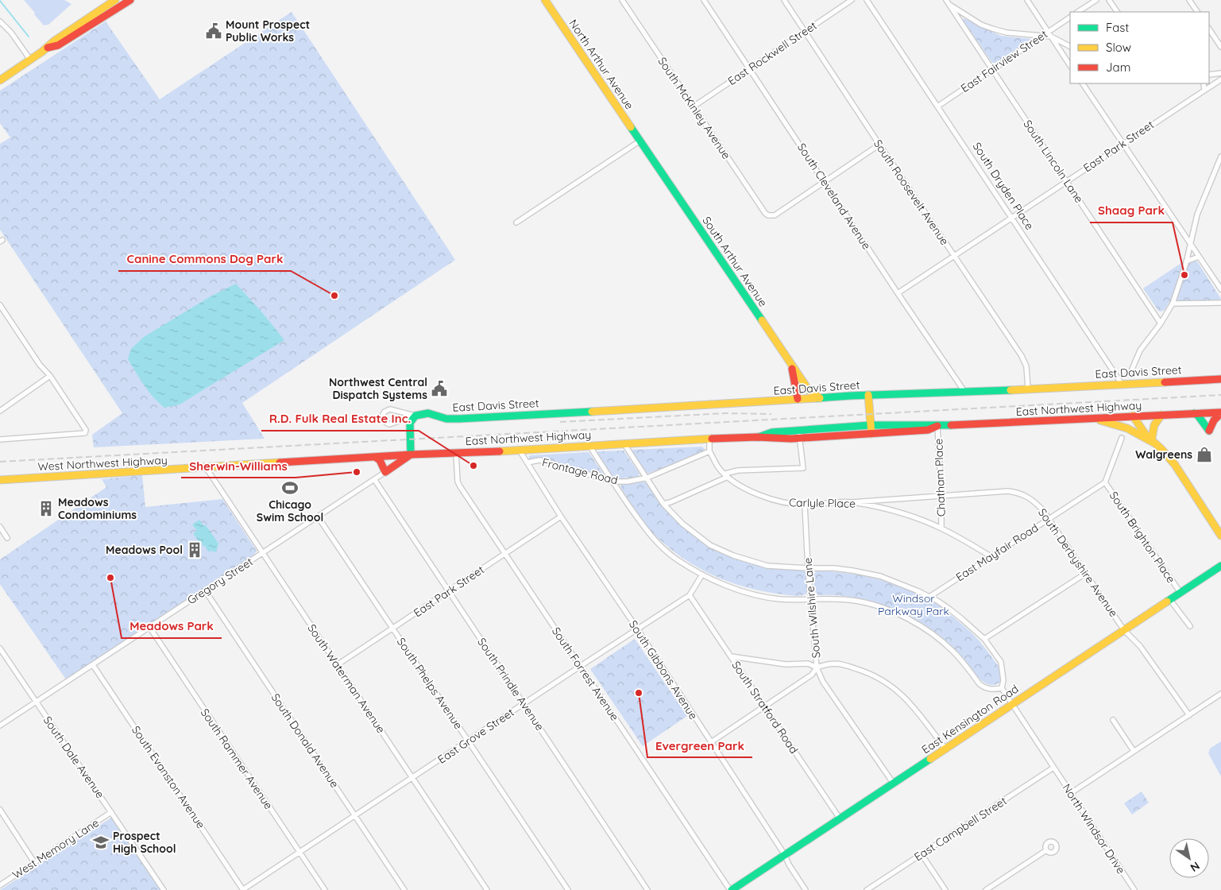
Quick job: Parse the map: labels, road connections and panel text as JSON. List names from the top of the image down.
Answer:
{
  "streets": {
    "main road": [
      "North Arthur Avenue",
      "South Arthur Avenue",
      "East Davis Street",
      "East Northwest Highway",
      "West Northwest Highway",
      "East Kensington Road"
    ],
    "street": [
      "East Rockwell Street",
      "East Fairview Street",
      "South McKinley Avenue",
      "East Park Street",
      "South Lincoln Lane",
      "South Dryden Place",
      "South Roosevelt Avenue",
      "South Cleveland Avenue",
      "Frontage Road",
      "Chatham Place",
      "Carlyle Place",
      "South Brighton Place",
      "East Mayfair Road",
      "South Derbyshire Avenue",
      "Gregory Street",
      "South Wilshire Lane",
      "South Gibbons Avenue",
      "South Forrest Avenue",
      "South Waterman Avenue",
      "South Phelps Avenue",
      "South Prindle Avenue",
      "South Stratford Road",
      "East Grove Street",
      "South Donald Avenue",
      "South Dale Avenue",
      "South Rammer Avenue",
      "South Evanston Avenue",
      "East Campbell Street",
      "North Windsor Drive",
      "West Memory Lane"
    ]
  },
  "crossings": [
    ["East Rockwell Street", "South McKinley Avenue"],
    ["East Rockwell Street", "South Roosevelt Avenue"],
    ["East Rockwell Street", "South Cleveland Avenue"],
    ["East Fairview Street", "South Lincoln Lane"],
    ["East Fairview Street", "South Dryden Place"],
    ["North Arthur Avenue", "South Arthur Avenue"],
    ["South McKinley Avenue", "South Cleveland Avenue"],
    ["East Park Street", "South Lincoln Lane"],
    ["East Park Street", "South Dryden Place"],
    ["East Park Street", "South Roosevelt Avenue"],
    ["East Park Street", "South Cleveland Avenue"],
    ["East Park Street", "South Gibbons Avenue"],
    ["East Park Street", "South Forrest Avenue"],
    ["East Park Street", "South Waterman Avenue"],
    ["East Park Street", "South Phelps Avenue"],
    ["East Park Street", "South Prindle Avenue"],
    ["South Dryden Place", "East Davis Street"],
    ["South Roosevelt Avenue", "East Davis Street"],
    ["South Cleveland Avenue", "East Davis Street"],
    ["South Arthur Avenue", "East Davis Street"],
    ["East Northwest Highway", "West Northwest Highway"],
    ["East Northwest Highway", "Chatham Place"],
    ["East Northwest Highway", "South Gibbons Avenue"],
    ["East Northwest Highway", "South Forrest Avenue"],
    ["East Northwest Highway", "South Waterman Avenue"],
    ["West Northwest Highway", "South Waterman Avenue"],
    ["Frontage Road", "Carlyle Place"],
    ["Frontage Road", "South Gibbons Avenue"],
    ["Chatham Place", "Carlyle Place"],
    ["Chatham Place", "South Derbyshire Avenue"],
    ["Carlyle Place", "East Mayfair Road"],
    ["Carlyle Place", "South Derbyshire Avenue"],
    ["Carlyle Place", "South Wilshire Lane"],
    ["South Brighton Place", "East Mayfair Road"],
    ["South Brighton Place", "East Kensington Road"],
    ["East Mayfair Road", "South Derbyshire Avenue"],
    ["South Derbyshire Avenue", "East Kensington Road"],
    ["Gregory Street", "South Waterman Avenue"],
    ["Gregory Street", "South Phelps Avenue"],
    ["Gregory Street", "South Prindle Avenue"],
    ["Gregory Street", "South Donald Avenue"],
    ["Gregory Street", "South Dale Avenue"],
    ["Gregory Street", "South Rammer Avenue"],
    ["Gregory Street", "South Evanston Avenue"],
    ["South Wilshire Lane", "East Kensington Road"],
    ["South Gibbons Avenue", "East Kensington Road"],
    ["South Gibbons Avenue", "East Grove Street"],
    ["South Forrest Avenue", "East Kensington Road"],
    ["South Forrest Avenue", "East Grove Street"],
    ["South Waterman Avenue", "East Grove Street"],
    ["South Phelps Avenue", "East Grove Street"],
    ["South Prindle Avenue", "East Grove Street"],
    ["South Stratford Road", "East Kensington Road"],
    ["South Stratford Road", "East Grove Street"],
    ["East Kensington Road", "North Windsor Drive"],
    ["East Grove Street", "South Donald Avenue"],
    ["East Grove Street", "South Rammer Avenue"],
    ["East Grove Street", "South Evanston Avenue"],
    ["South Dale Avenue", "West Memory Lane"],
    ["East Campbell Street", "North Windsor Drive"]
  ],
  "parks": ["Windsor Parkway Park"],
  "places": {
    "public building": ["Mount Prospect Public Works", "Northwest Central Dispatch Systems"],
    "other": [
      "Shaag Park",
      "Canine Commons Dog Park",
      "R.D. Fulk Real Estate Inc.",
      "Sherwin-Williams",
      "Meadows Park",
      "Evergreen Park"
    ],
    "shop": ["Walgreens"],
    "sports": ["Chicago Swim School"],
    "building": ["Meadows Condominiums", "Meadows Pool"],
    "school or university": ["Prospect High School"]
  },
  "legend": ["Fast", "Slow", "Jam"],
  "north": "bottom right"
}
